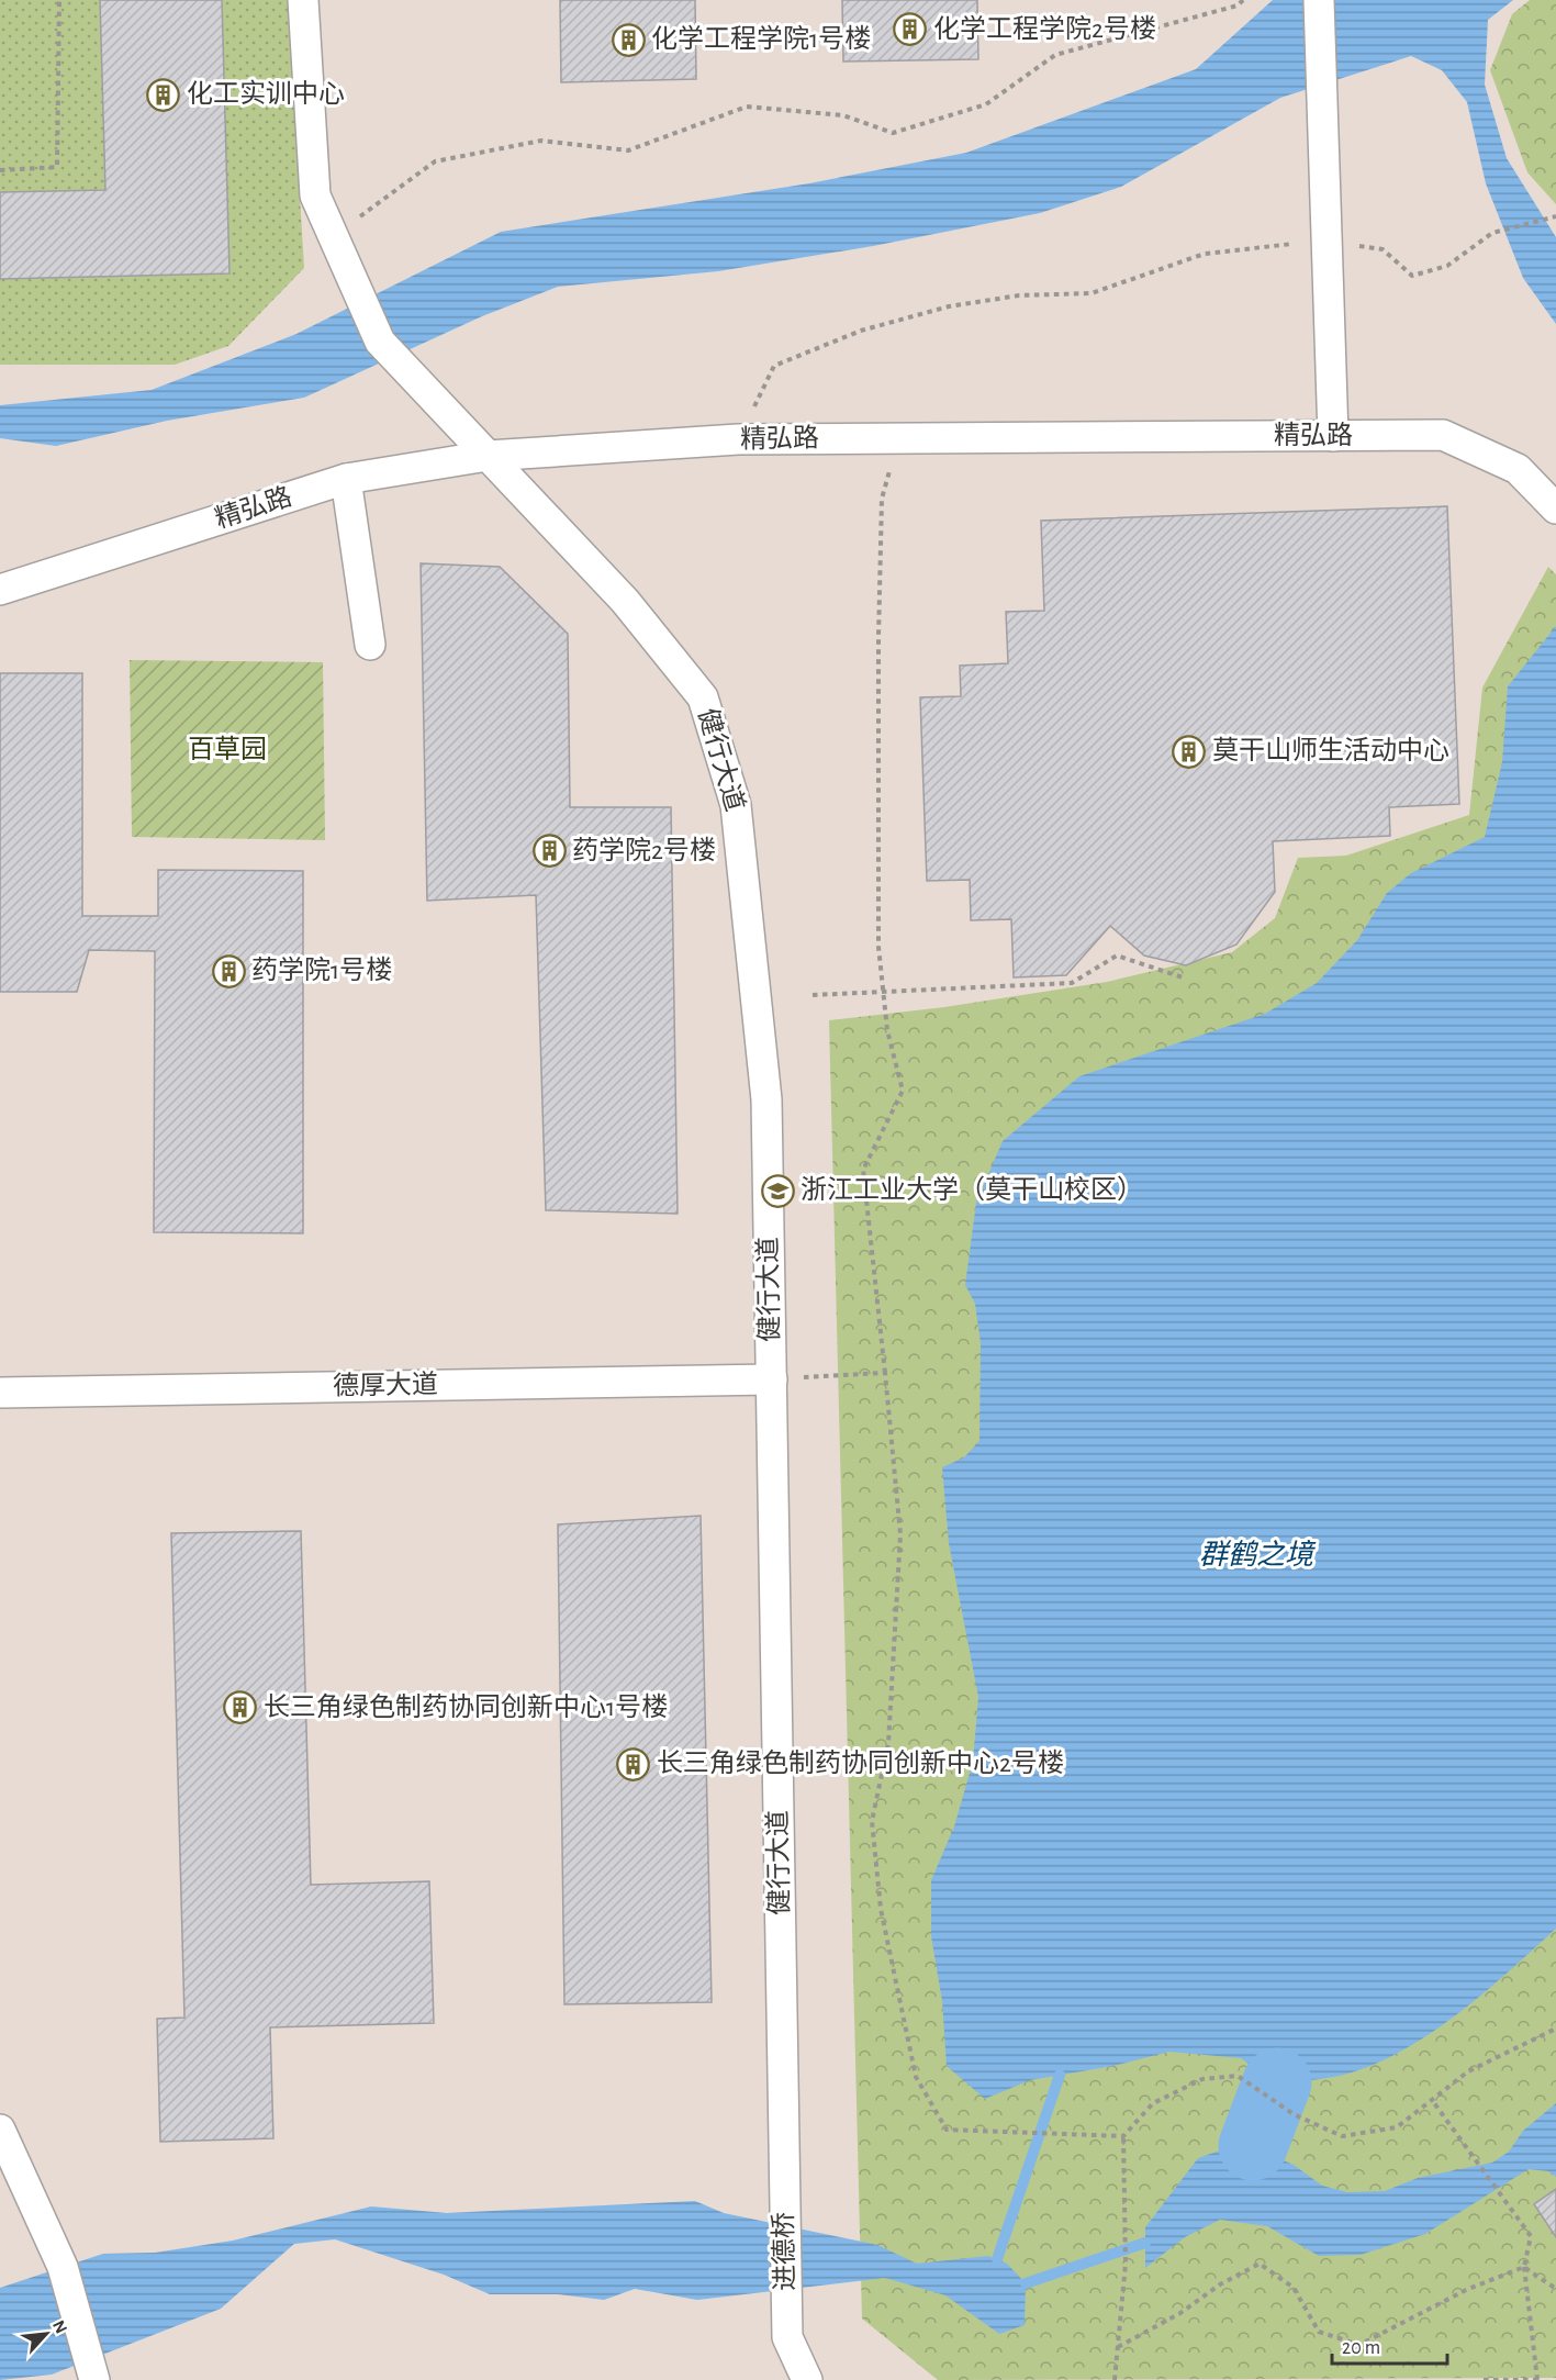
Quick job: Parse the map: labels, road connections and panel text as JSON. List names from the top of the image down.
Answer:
{
  "streets": {
    "street": [
      "精弘路",
      "健行大道",
      "德厚大道",
      "进德桥"
    ]
  },
  "crossings": [
    ["精弘路", "健行大道"],
    ["健行大道", "德厚大道"],
    ["健行大道", "进德桥"]
  ],
  "water": ["群鹤之境"],
  "parks": ["百草园"],
  "places": {
    "building": [
      "化学工程学院2号楼",
      "化学工程学院1号楼",
      "化工实训中心",
      "莫干山师生活动中心",
      "药学院2号楼",
      "药学院1号楼",
      "长三角绿色制药协同创新中心1号楼",
      "长三角绿色制药协同创新中心2号楼"
    ],
    "school or university": ["浙江工业大学（莫干山校区）"]
  },
  "scale_bar": "20 m",
  "north": "top right"
}
